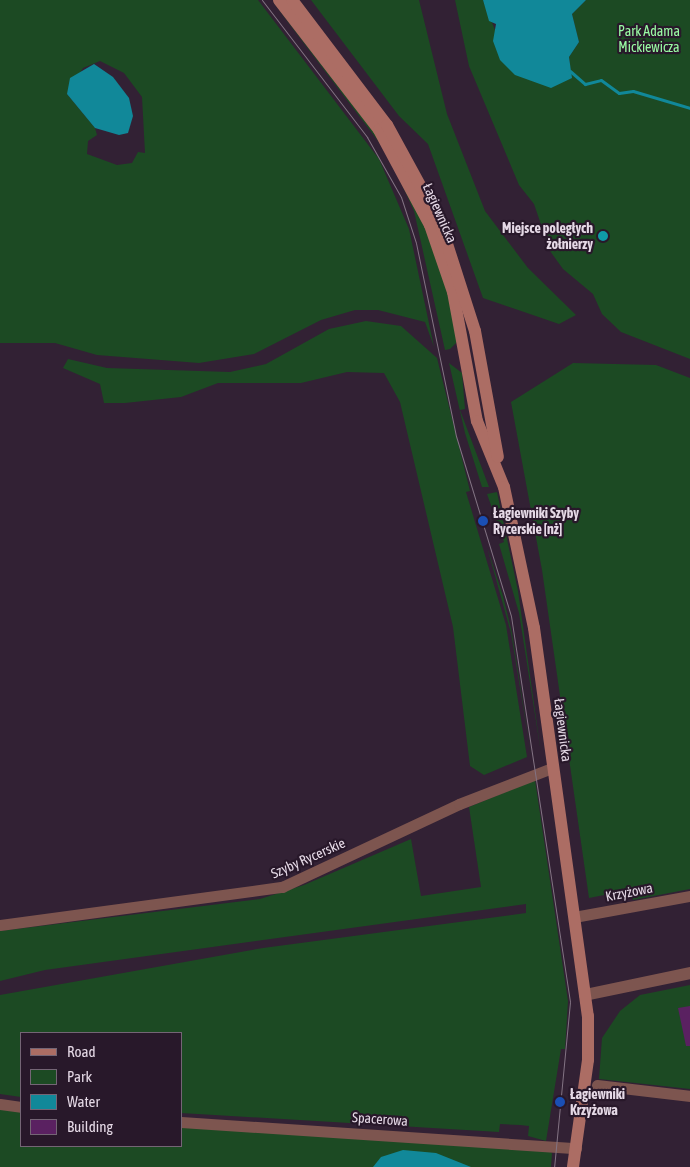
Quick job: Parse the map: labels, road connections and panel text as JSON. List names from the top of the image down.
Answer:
{
  "streets": {
    "main road": ["Łagiewnicka"],
    "street": ["Szyby Rycerskie", "Krzyżowa", "Spacerowa"]
  },
  "crossings": [
    ["Łagiewnicka", "Szyby Rycerskie"],
    ["Łagiewnicka", "Krzyżowa"],
    ["Łagiewnicka", "Spacerowa"]
  ],
  "parks": ["Park Adama Mickiewicza"],
  "places": ["Miejsce poległych żołnierzy", "Łagiewniki Szyby Rycerskie [nż]", "Łagiewniki Krzyżowa"],
  "legend": [
    "Road",
    "Park",
    "Water",
    "Building"
  ]
}
